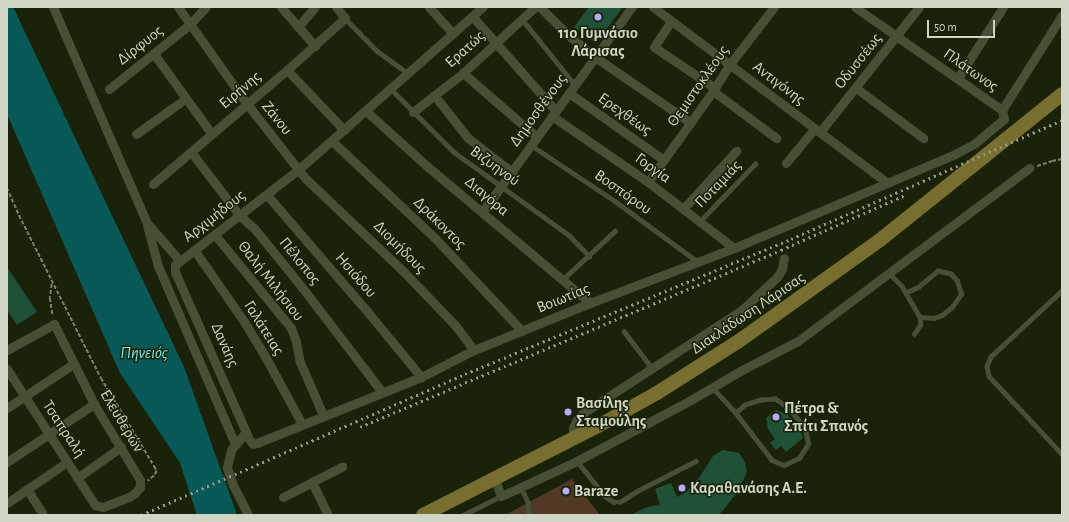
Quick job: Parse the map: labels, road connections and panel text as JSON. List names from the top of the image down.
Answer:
{
  "streets": {
    "main road": ["Διακλάδωση Λάρισας"],
    "street": [
      "Δίρφυος",
      "Ερατώς",
      "Οδυσσέως",
      "Πλάτωνος",
      "Αντιγόνης",
      "Θεμιστοκλέους",
      "Ειρήνης",
      "Δημοσθένους",
      "Ερεχθέως",
      "Ζάνου",
      "Γοργία",
      "Διαγόρα",
      "Αρχιμήδους",
      "Δράκοντος",
      "Διομήδους",
      "Πέλοπος",
      "Ησιόδου",
      "Θαλή Μιλήσιου",
      "Βοιωτίας",
      "Γαλάτειας",
      "Δανάης",
      "Ελευθερών",
      "Τσαπραλή"
    ],
    "lane": ["Βιζυηνού", "Ποταμιάς", "Βοσπόρου"]
  },
  "crossings": [
    ["Δίρφυος", "Ζάνου"],
    ["Ερατώς", "Βιζυηνού"],
    ["Ερατώς", "Γοργία"],
    ["Οδυσσέως", "Πλάτωνος"],
    ["Οδυσσέως", "Αντιγόνης"],
    ["Πλάτωνος", "Βοιωτίας"],
    ["Αντιγόνης", "Θεμιστοκλέους"],
    ["Αντιγόνης", "Βοιωτίας"],
    ["Θεμιστοκλέους", "Ερεχθέως"],
    ["Θεμιστοκλέους", "Γοργία"],
    ["Ειρήνης", "Ζάνου"],
    ["Ειρήνης", "Πέλοπος"],
    ["Δημοσθένους", "Ερεχθέως"],
    ["Δημοσθένους", "Βιζυηνού"],
    ["Δημοσθένους", "Γοργία"],
    ["Δημοσθένους", "Βοσπόρου"],
    ["Δημοσθένους", "Διαγόρα"],
    ["Ζάνου", "Αρχιμήδους"],
    ["Ζάνου", "Διομήδους"],
    ["Βιζυηνού", "Αρχιμήδους"],
    ["Γοργία", "Ποταμιάς"],
    ["Γοργία", "Αρχιμήδους"],
    ["Γοργία", "Βοιωτίας"],
    ["Βοσπόρου", "Βοιωτίας"],
    ["Διαγόρα", "Αρχιμήδους"],
    ["Διαγόρα", "Βοιωτίας"],
    ["Αρχιμήδους", "Δράκοντος"],
    ["Αρχιμήδους", "Διομήδους"],
    ["Αρχιμήδους", "Πέλοπος"],
    ["Αρχιμήδους", "Ησιόδου"],
    ["Αρχιμήδους", "Θαλή Μιλήσιου"],
    ["Αρχιμήδους", "Γαλάτειας"],
    ["Αρχιμήδους", "Δανάης"],
    ["Δράκοντος", "Βοιωτίας"],
    ["Διομήδους", "Βοιωτίας"],
    ["Πέλοπος", "Βοιωτίας"],
    ["Ησιόδου", "Βοιωτίας"],
    ["Θαλή Μιλήσιου", "Βοιωτίας"],
    ["Βοιωτίας", "Γαλάτειας"],
    ["Βοιωτίας", "Δανάης"],
    ["Ελευθερών", "Τσαπραλή"]
  ],
  "water": ["Πηνειός"],
  "places": [
    "11ο Γυμνάσιο Λάρισας",
    "Βασίλης Σταμούλης",
    "Πέτρα & Σπίτι Σπανός",
    "Καραθανάσης Α.Ε.",
    "Baraze"
  ],
  "scale_bar": "50 m"
}
